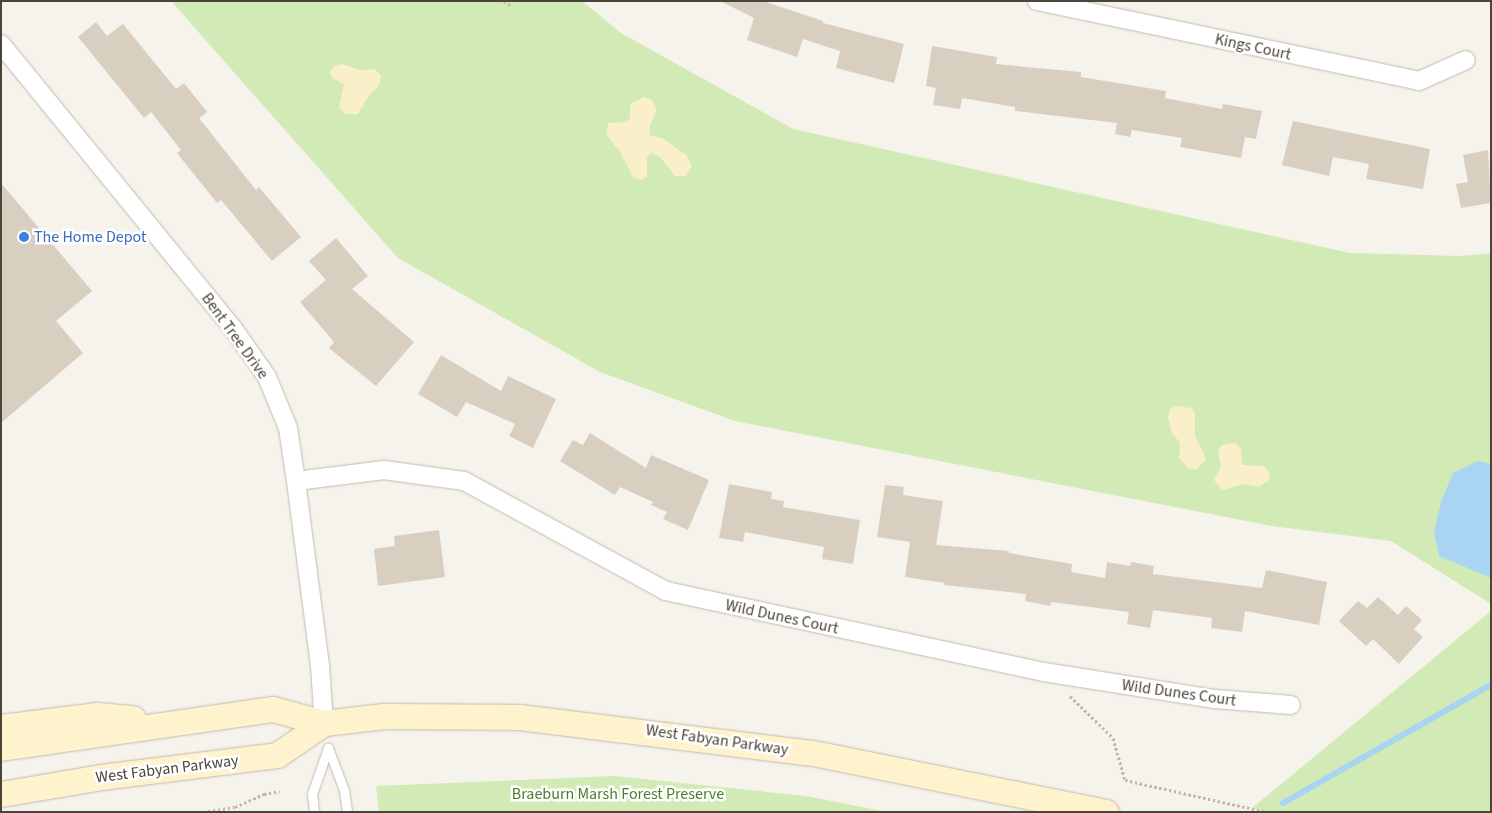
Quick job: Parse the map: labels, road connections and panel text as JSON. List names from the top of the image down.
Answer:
{
  "streets": {
    "main road": ["West Fabyan Parkway"],
    "street": ["Kings Court", "Bent Tree Drive", "Wild Dunes Court"]
  },
  "crossings": [
    ["Bent Tree Drive", "Wild Dunes Court"],
    ["Bent Tree Drive", "West Fabyan Parkway"]
  ],
  "parks": ["Braeburn Marsh Forest Preserve"],
  "places": ["The Home Depot"]
}
